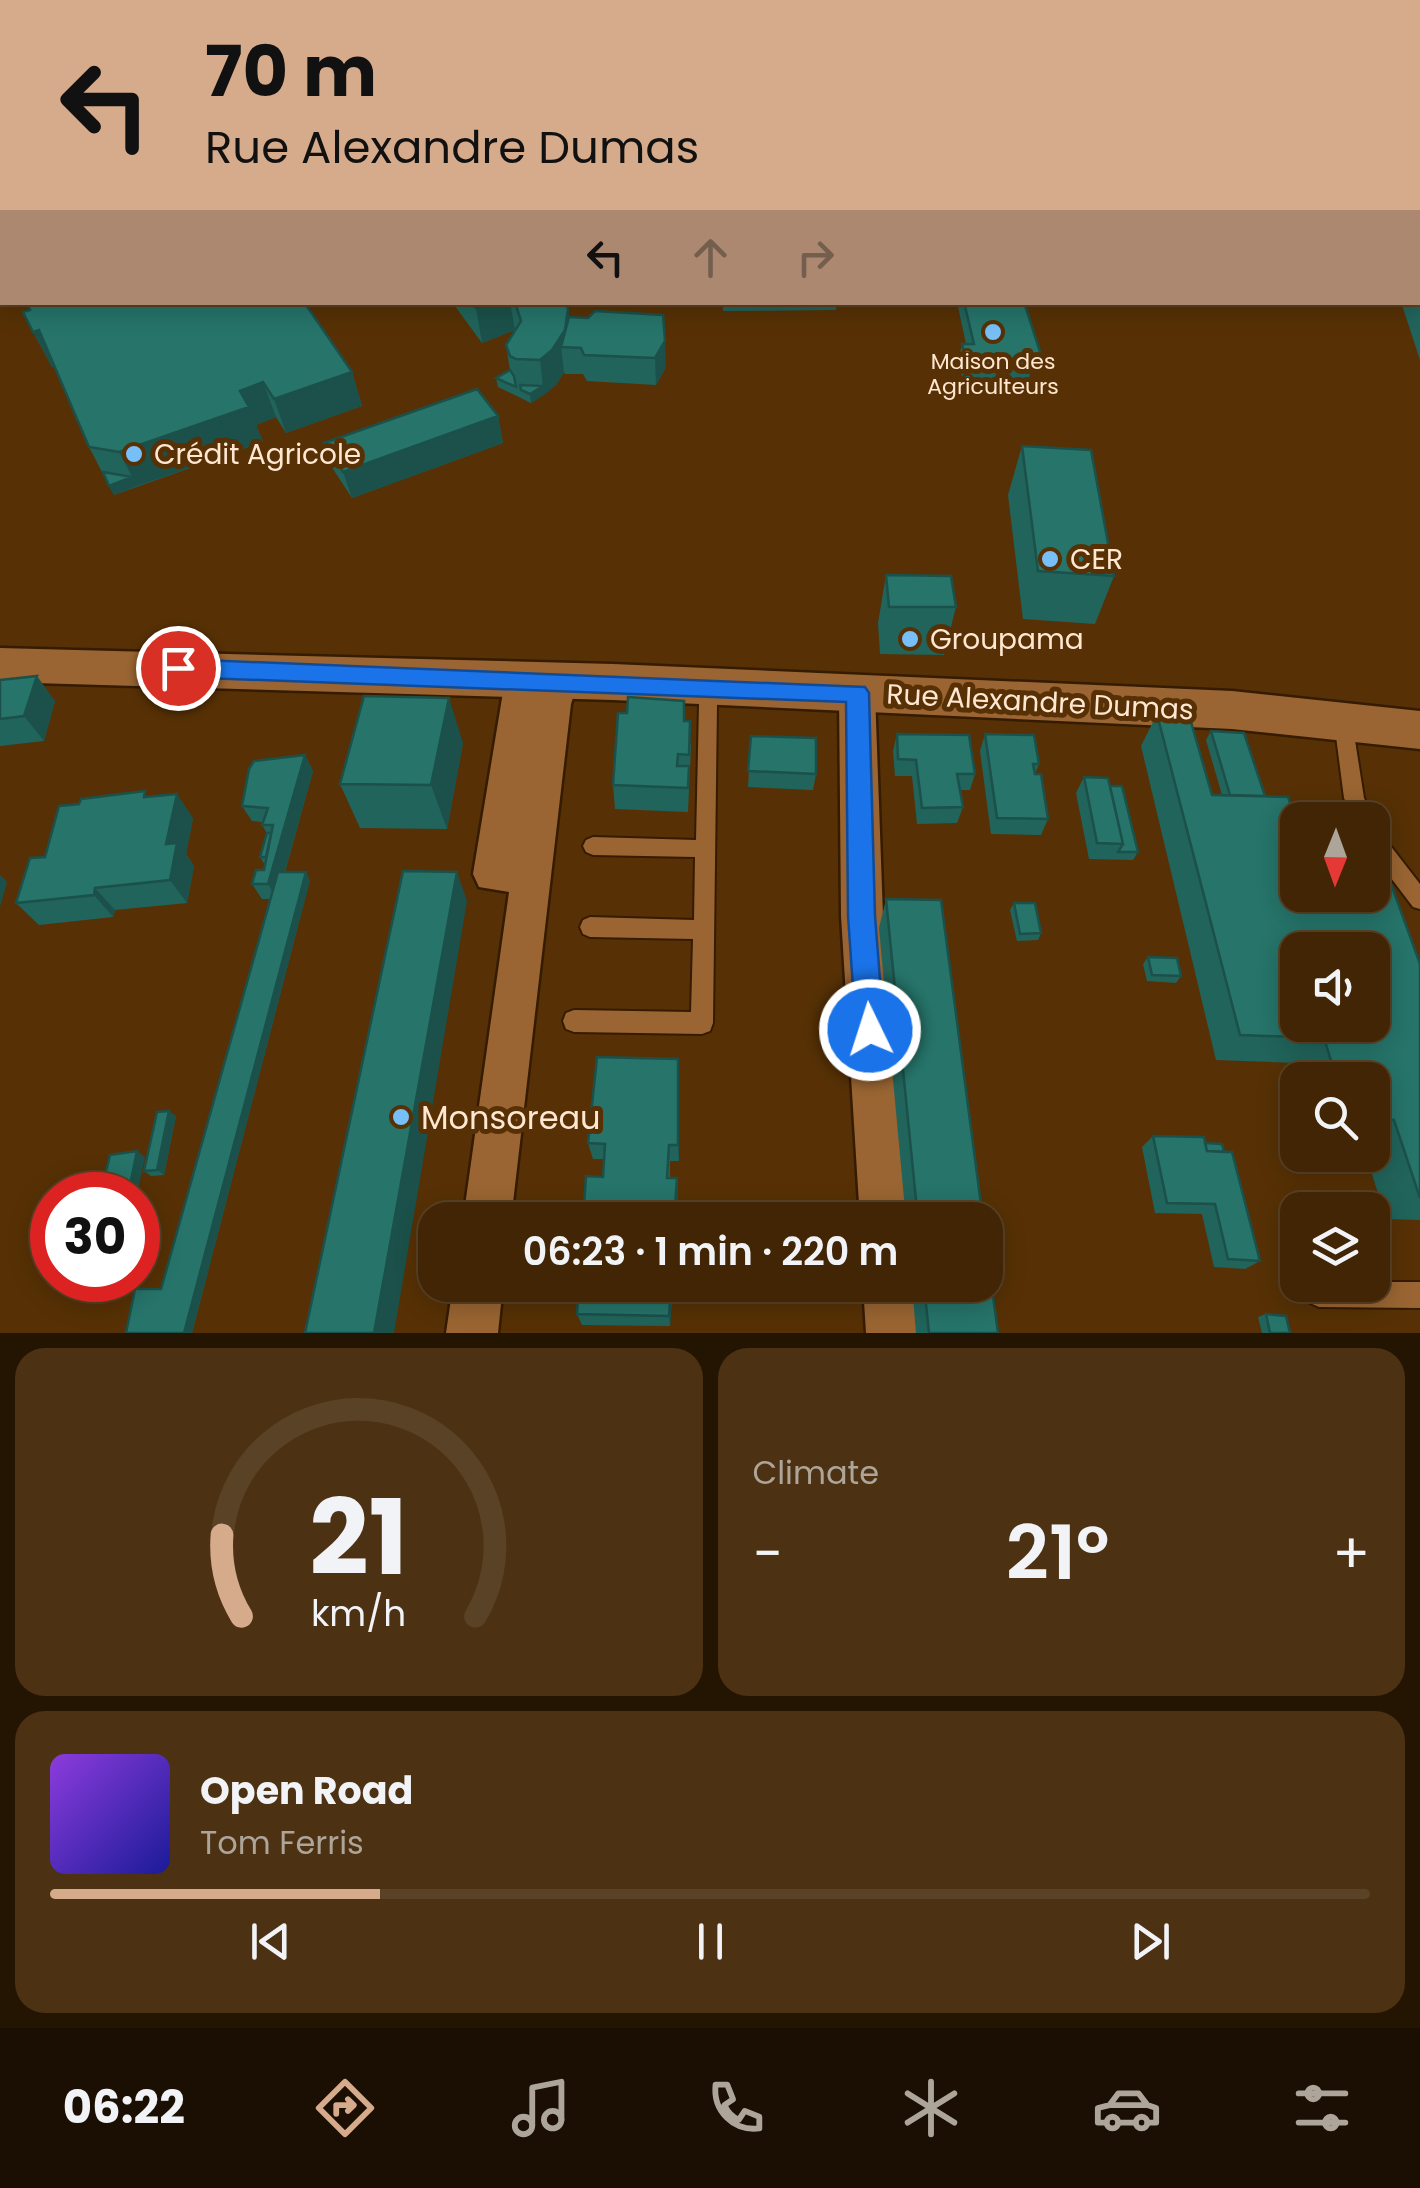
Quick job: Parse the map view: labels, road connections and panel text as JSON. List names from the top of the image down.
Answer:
{
  "streets": {
    "street": ["Rue Alexandre Dumas"]
  },
  "places": [
    "Maison des Agriculteurs",
    "Crédit Agricole",
    "CER",
    "Groupama",
    "Monsoreau"
  ],
  "north": "bottom",
  "page": {
    "turn": ["70 m", "Rue Alexandre Dumas"],
    "limit": "30",
    "trip": "06:23 · 1 min · 220 m",
    "tile": "Climate",
    "heat": ["−", "21°", "+"],
    "song": ["Open Road", "Tom Ferris"],
    "tabs": "06:22",
    "gauge": ["21", "km/h"]
  }
}
